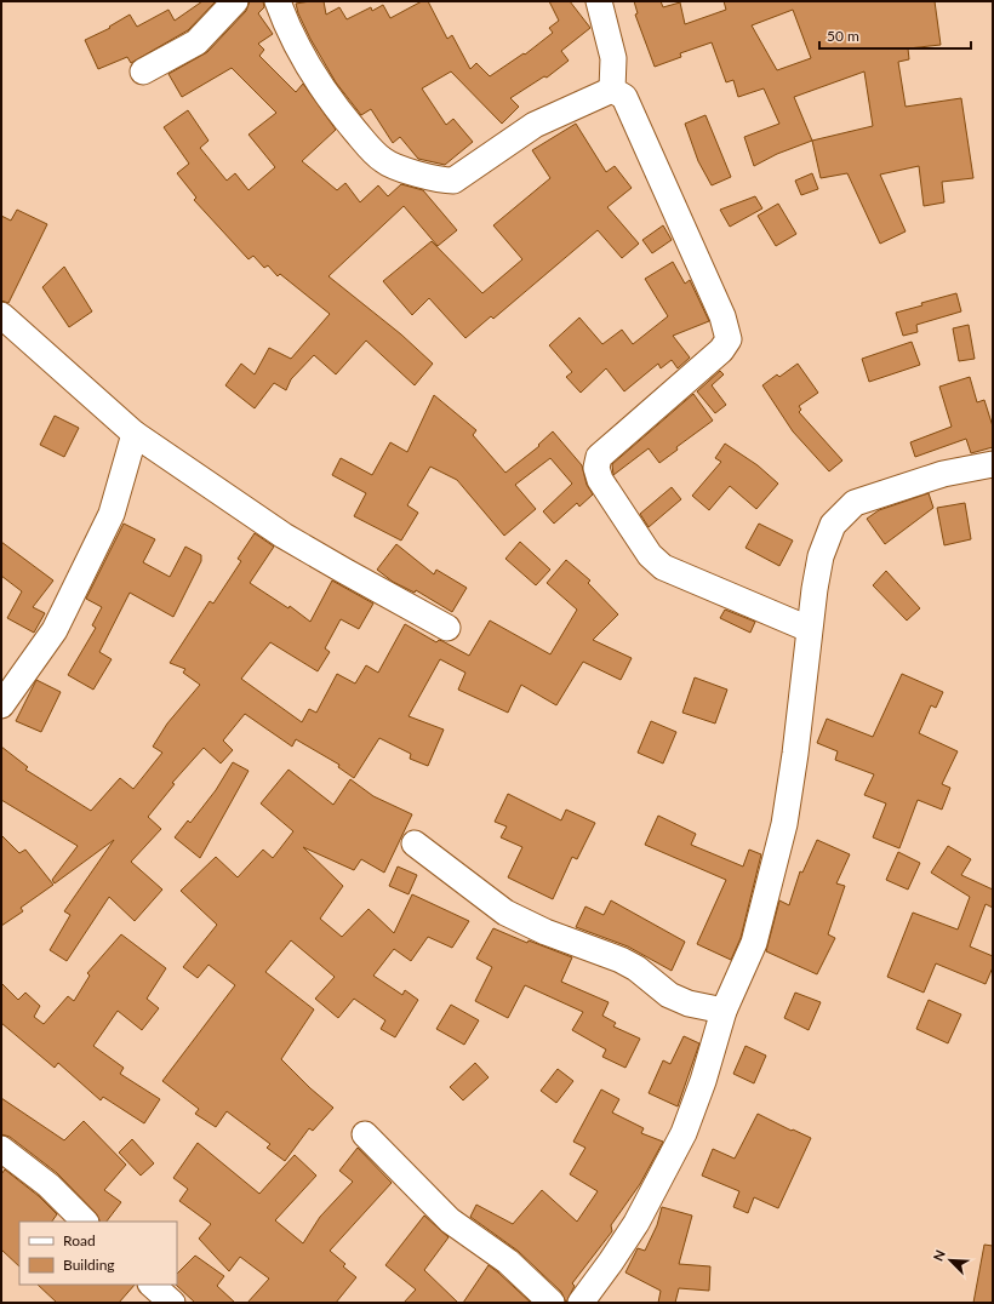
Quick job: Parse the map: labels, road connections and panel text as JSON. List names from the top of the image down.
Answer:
{
  "legend": ["Road", "Building"],
  "scale_bar": "50 m",
  "north": "top left"
}
